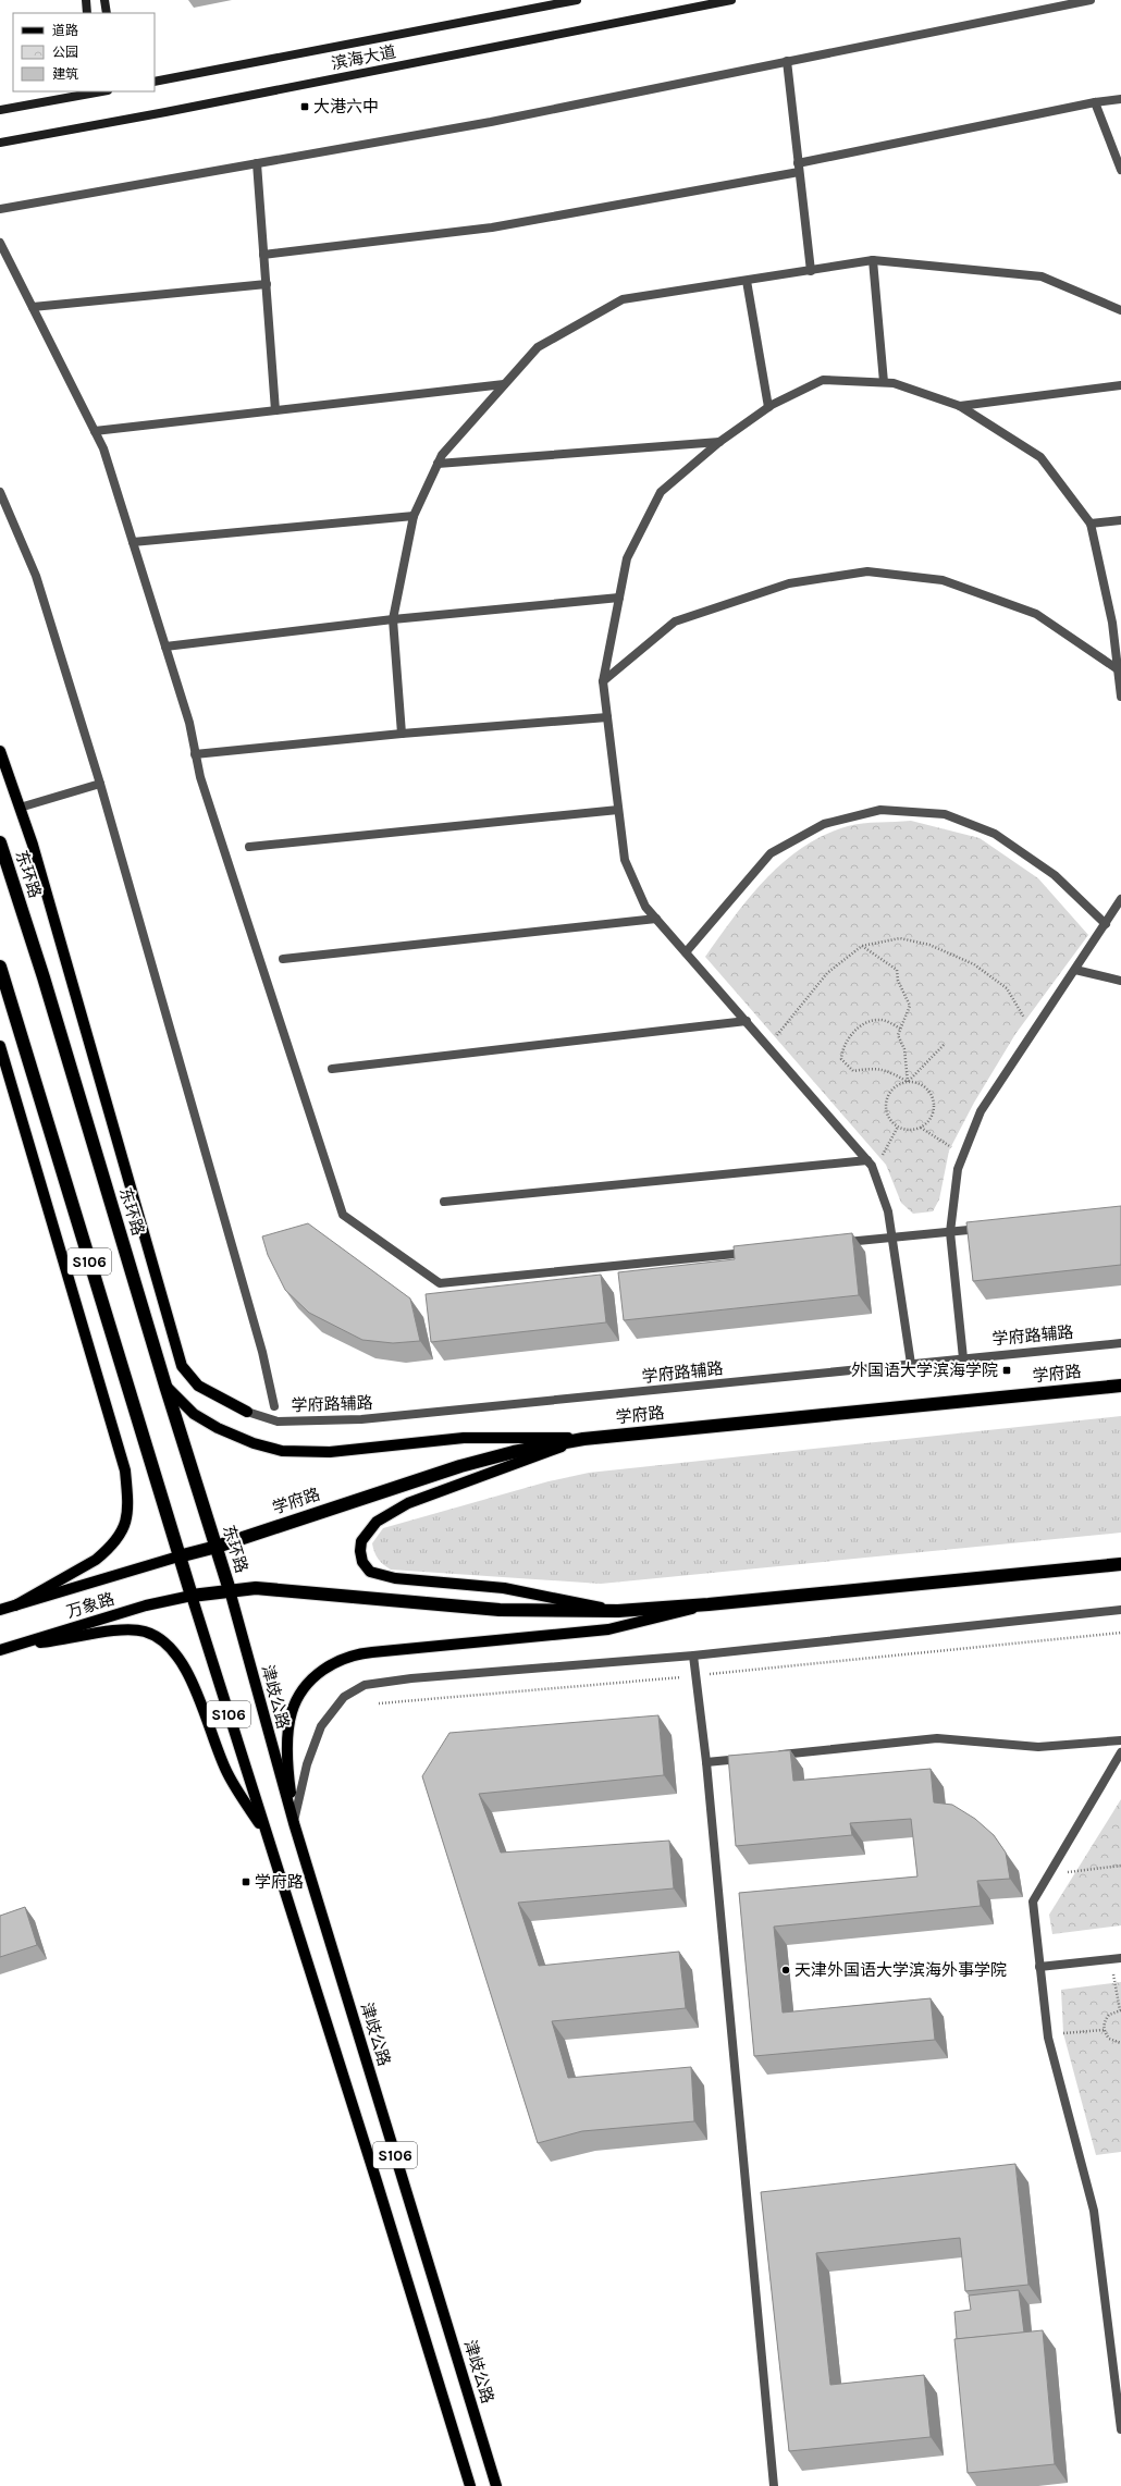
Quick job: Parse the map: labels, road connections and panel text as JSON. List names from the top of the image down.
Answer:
{
  "streets": {
    "highway": ["东环路", "S106", "学府路"],
    "main road": ["滨海大道", "万象路", "津歧公路"],
    "street": ["学府路辅路"]
  },
  "crossings": [
    ["东环路", "学府路"],
    ["东环路", "津歧公路"],
    ["S106", "学府路"],
    ["S106", "万象路"],
    ["学府路", "万象路"]
  ],
  "places": {
    "transit": ["大港六中", "外国语大学滨海学院", "学府路"],
    "other": ["天津外国语大学滨海外事学院"]
  },
  "legend": ["道路", "公园", "建筑"]
}
